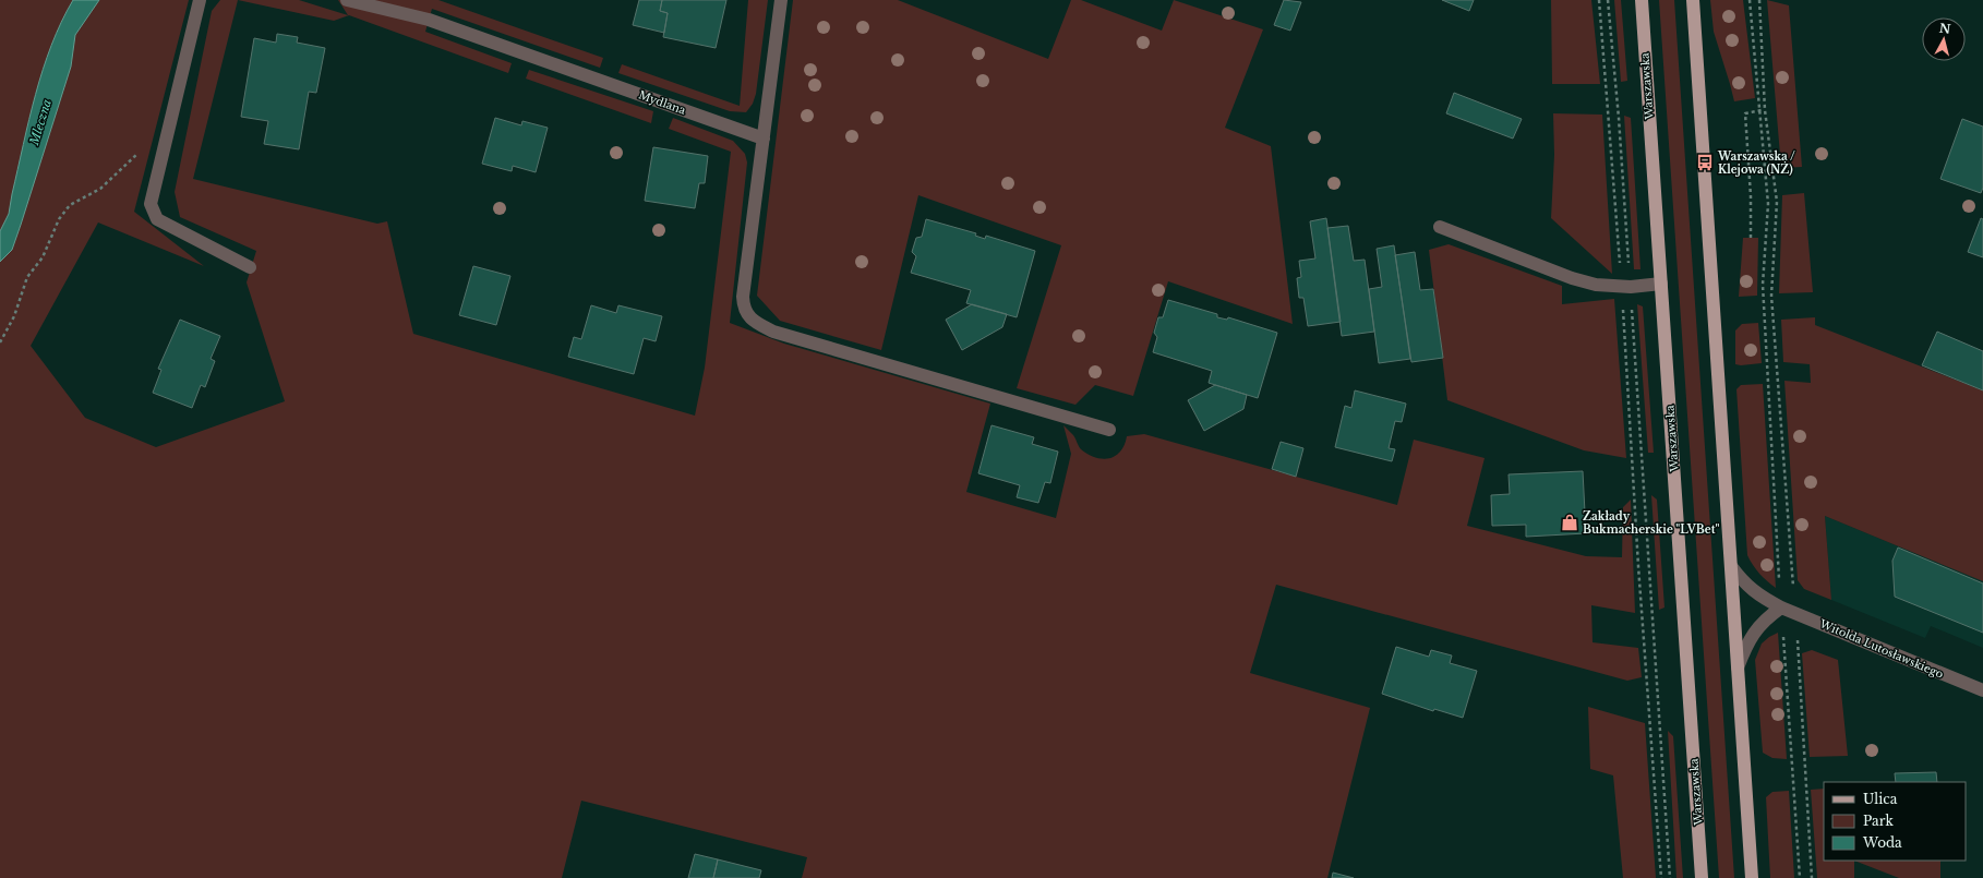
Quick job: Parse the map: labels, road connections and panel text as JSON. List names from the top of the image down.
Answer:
{
  "streets": {
    "main road": ["Warszawska"],
    "street": ["Mydlana", "Witolda Lutosławskiego"]
  },
  "water": ["Mleczna"],
  "places": {
    "bus stop": ["Warszawska / Klejowa (NŻ)"],
    "shop": ["Zakłady Bukmacherskie \"LVBet\""]
  },
  "legend": ["Ulica", "Park", "Woda"],
  "north": "top"
}
